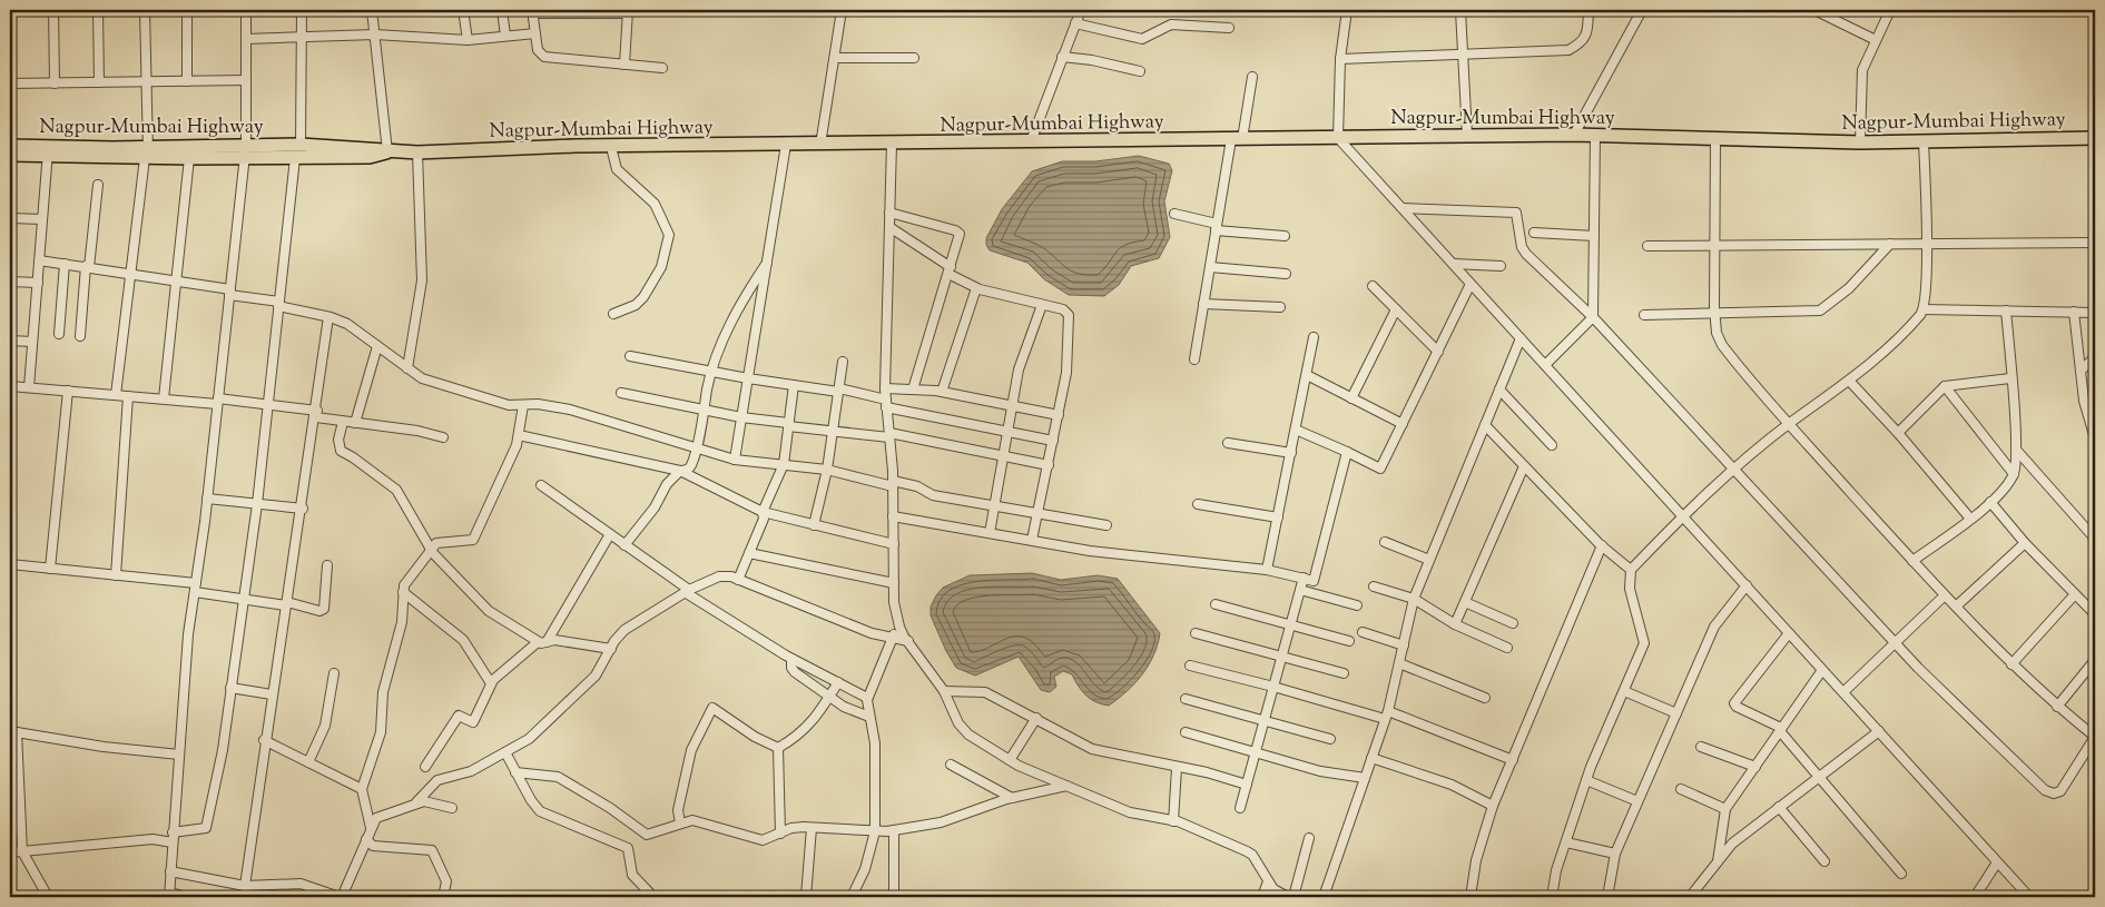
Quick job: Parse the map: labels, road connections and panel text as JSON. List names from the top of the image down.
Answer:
{
  "streets": {
    "highway": ["Nagpur-Mumbai Highway"]
  }
}
